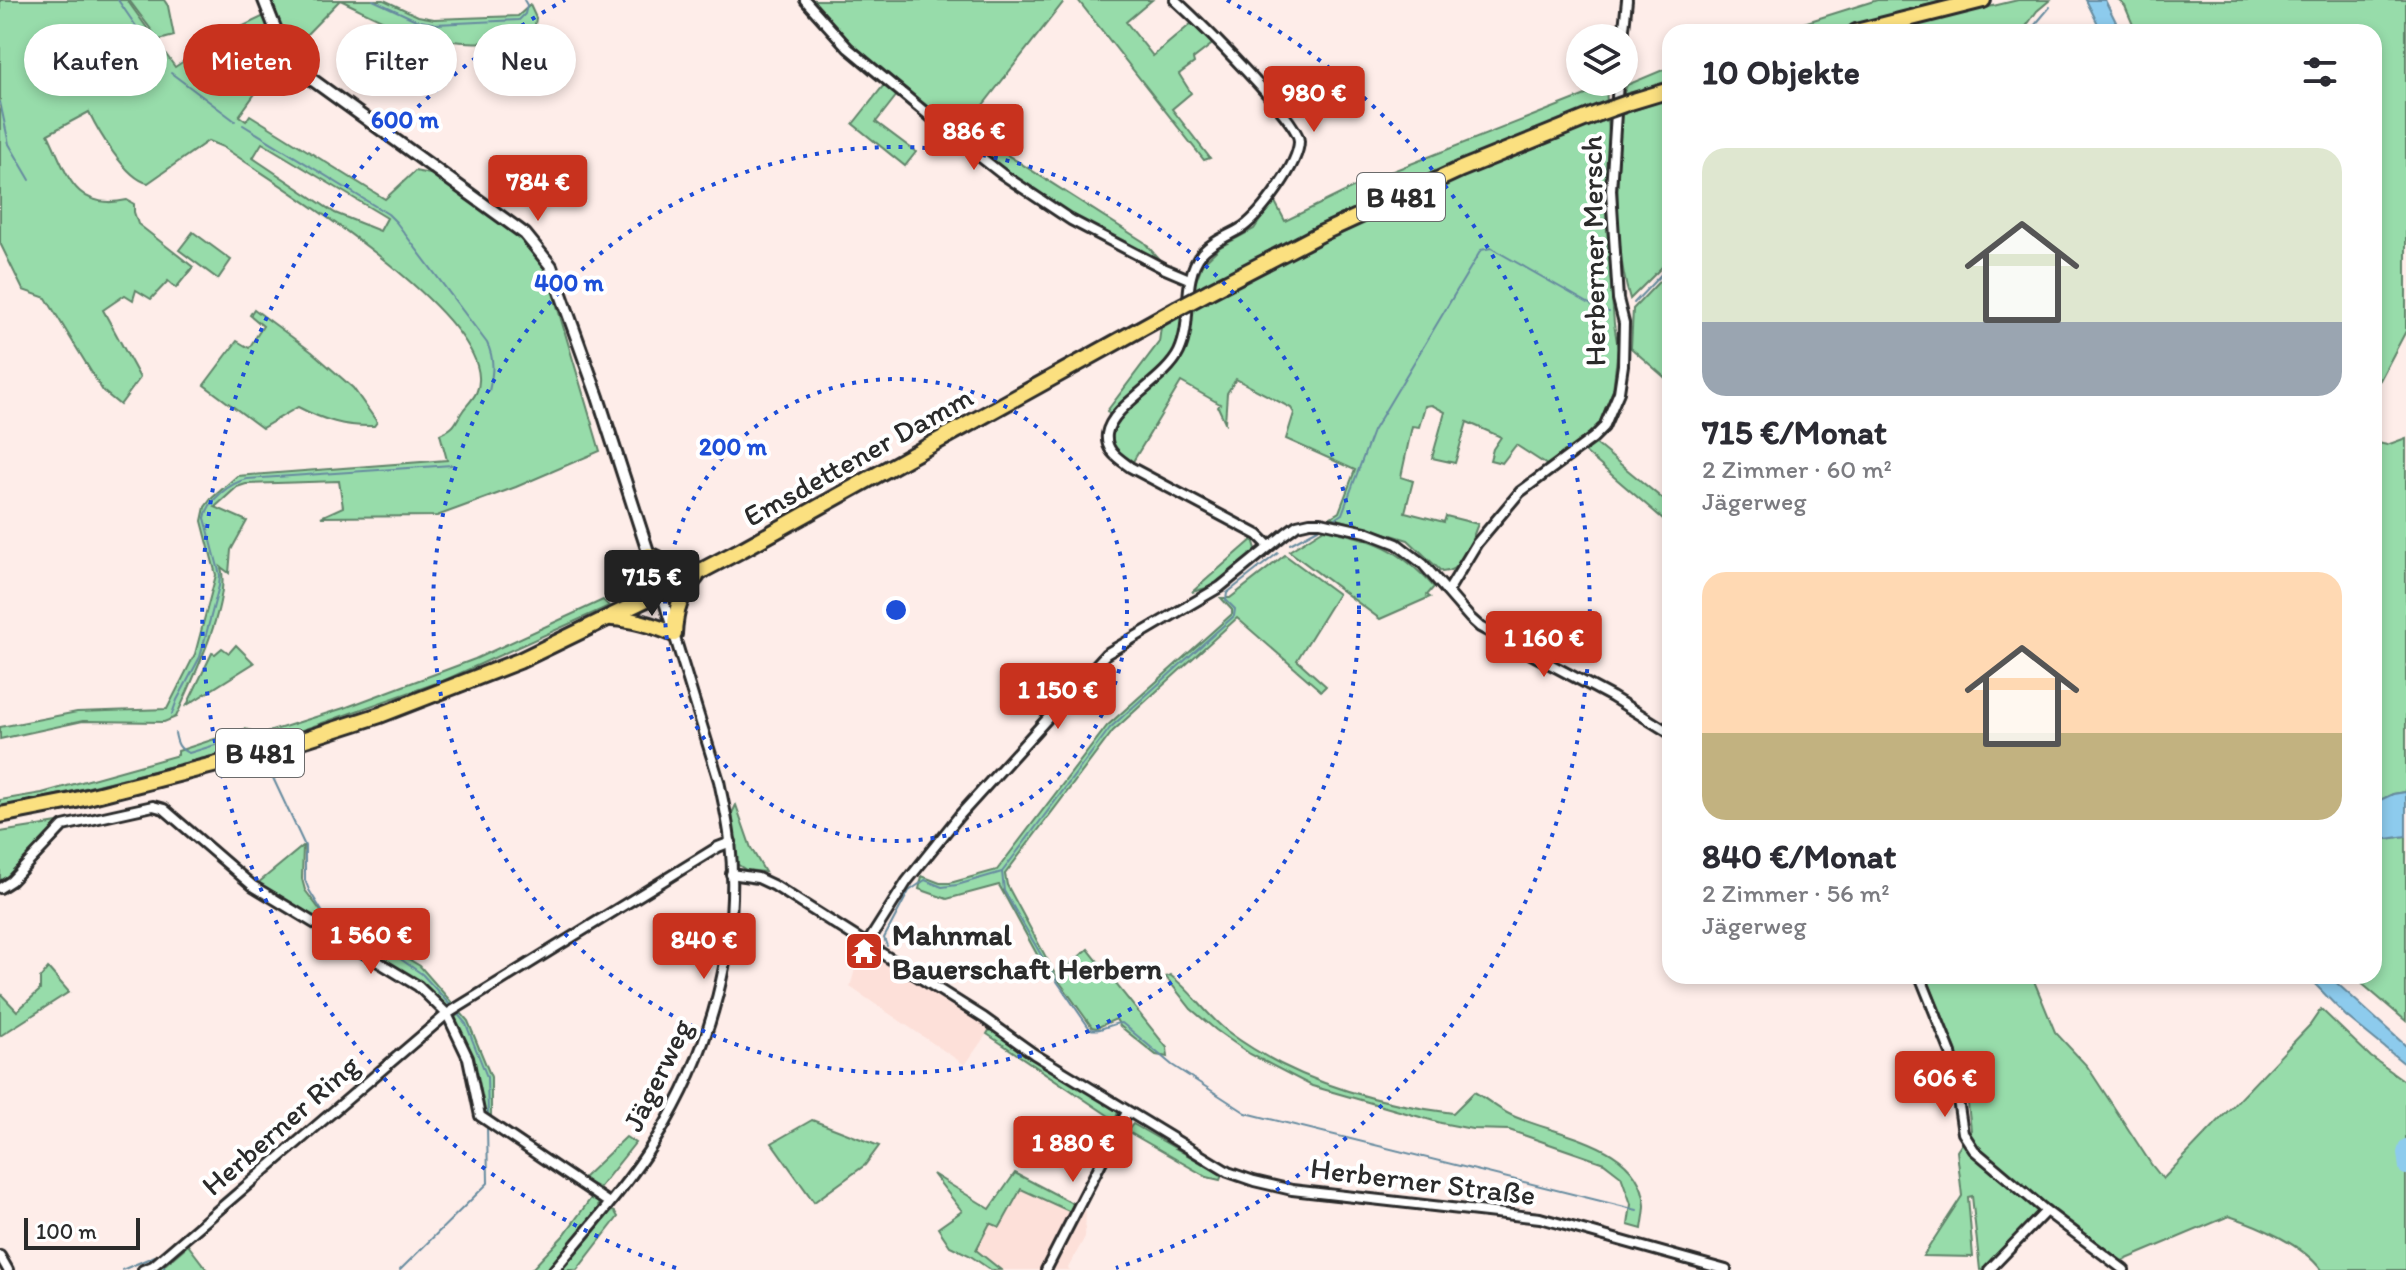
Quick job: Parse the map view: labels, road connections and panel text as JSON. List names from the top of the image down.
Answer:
{
  "streets": {
    "main road": ["B 481", "Emsdettener Damm"],
    "street": [
      "Herberner Mersch",
      "Jägerweg",
      "Herberner Ring",
      "Herberner Straße"
    ]
  },
  "crossings": [
    ["Emsdettener Damm", "Jägerweg"],
    ["Jägerweg", "Herberner Ring"],
    ["Jägerweg", "Herberner Straße"]
  ],
  "places": {
    "temple": ["Mahnmal Bauerschaft Herbern"]
  },
  "scale_bar": "100 m",
  "page": {
    "chip": [
      "Kaufen",
      "Mieten",
      "Filter",
      "Neu"
    ],
    "heading": "10 Objekte",
    "price": [
      "980 €",
      "886 €",
      "784 €",
      "715 €",
      "1 160 €",
      "1 150 €",
      "1 560 €",
      "840 €",
      "606 €",
      "1 880 €"
    ],
    "list": [
      {
        "name": "715 €/Monat",
        "note": "2 Zimmer · 60 m² · Jägerweg"
      },
      {
        "name": "840 €/Monat",
        "note": "2 Zimmer · 56 m² · Jägerweg"
      }
    ],
    "scale": "100 m"
  },
  "rings": ["600 m", "400 m", "200 m"]
}
